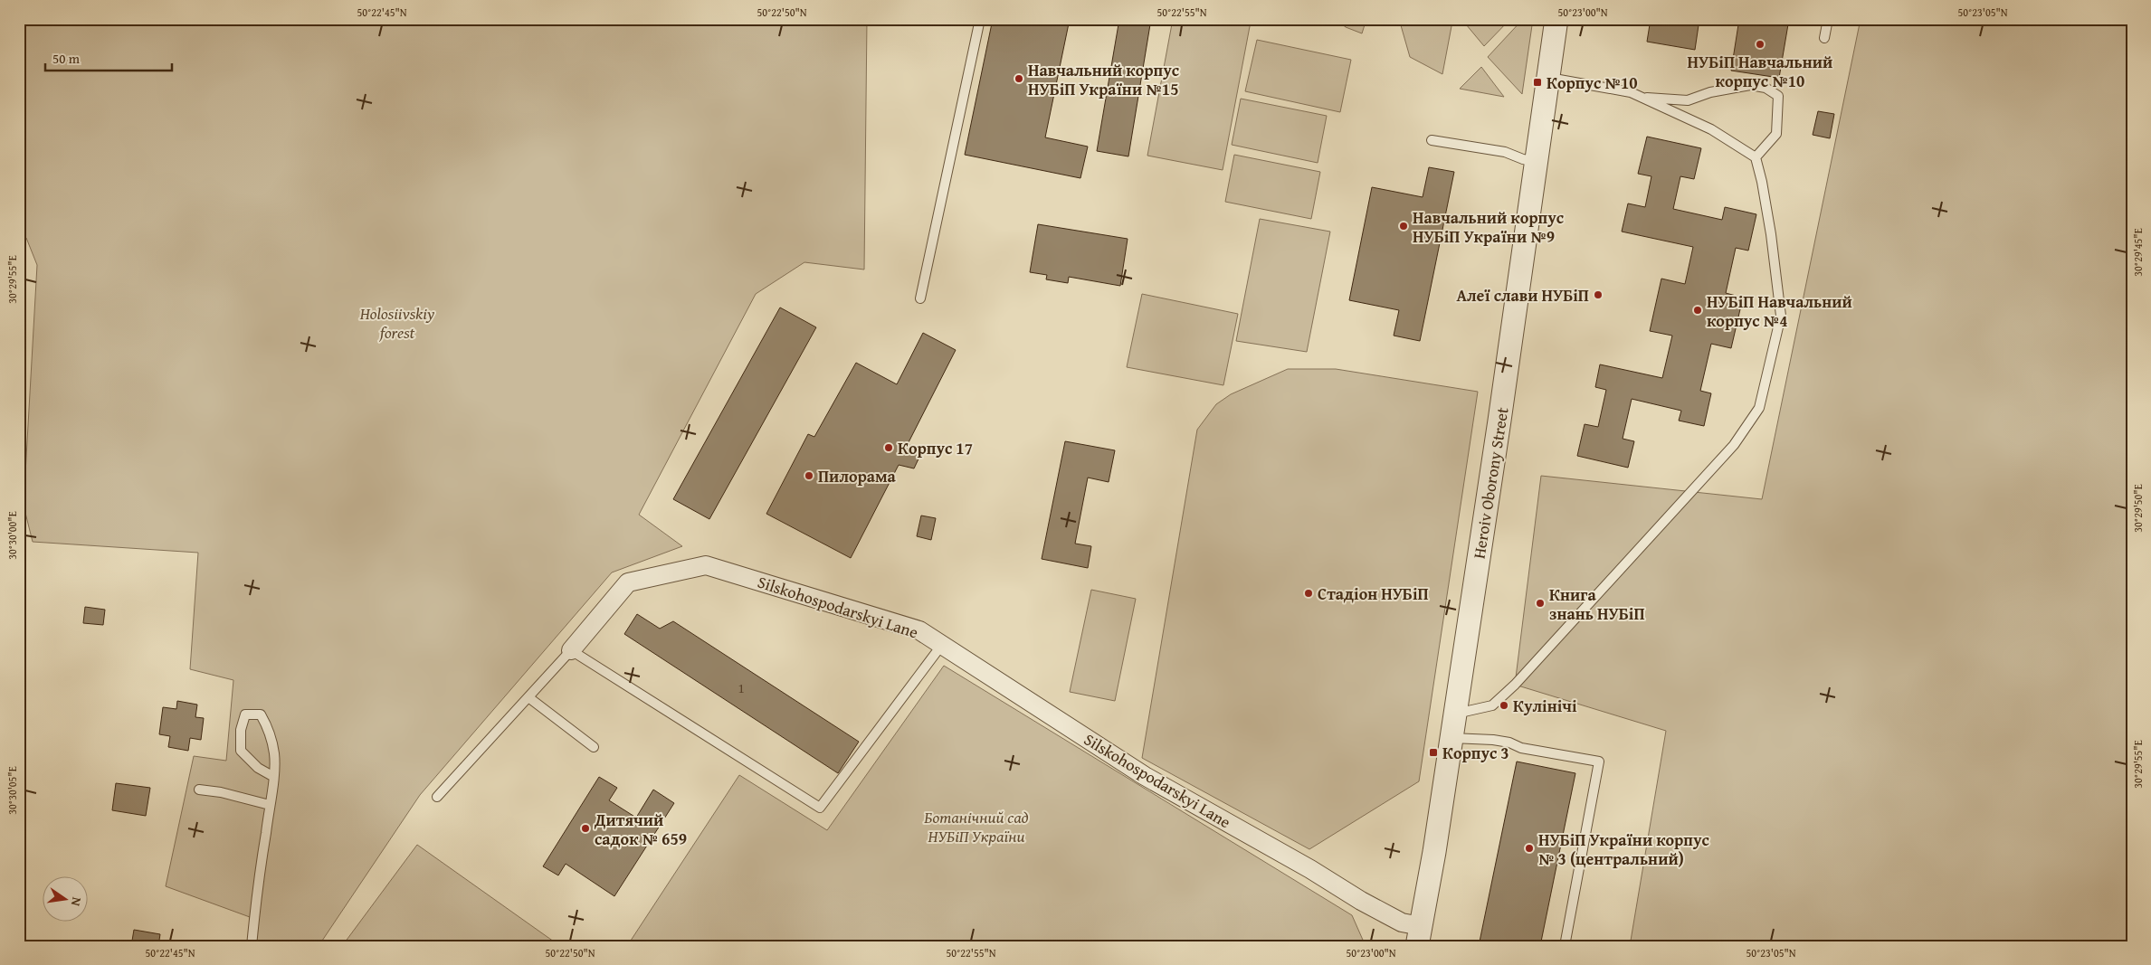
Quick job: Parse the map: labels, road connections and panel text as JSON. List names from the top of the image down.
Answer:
{
  "streets": {
    "street": ["Heroiv Oborony Street", "Silskohospodarskyi Lane"]
  },
  "crossings": [
    ["Heroiv Oborony Street", "Silskohospodarskyi Lane"]
  ],
  "parks": ["Holosiivskiy forest", "Ботанічний сад НУБіП України"],
  "places": {
    "other": [
      "НУБіП Навчальний корпус №10",
      "Навчальний корпус НУБіП України №15",
      "Навчальний корпус НУБіП України №9",
      "Алеї слави НУБіП",
      "НУБіП Навчальний корпус №4",
      "Корпус 17",
      "Пилорама",
      "Стадіон НУБіП",
      "Книга знань НУБіП",
      "Кулінічі",
      "Дитячий садок № 659",
      "НУБіП України корпус № 3 (центральний)"
    ],
    "transit": ["Корпус №10", "Корпус 3"]
  },
  "house_numbers": ["1"],
  "scale_bar": "50 m",
  "north": "right",
  "coordinates": [
    "50°22'45\"N",
    "50°22'50\"N",
    "50°22'55\"N",
    "50°23'00\"N",
    "50°23'05\"N",
    "30°29'45\"E",
    "30°29'55\"E",
    "30°29'50\"E",
    "30°30'00\"E",
    "30°30'05\"E"
  ]
}
